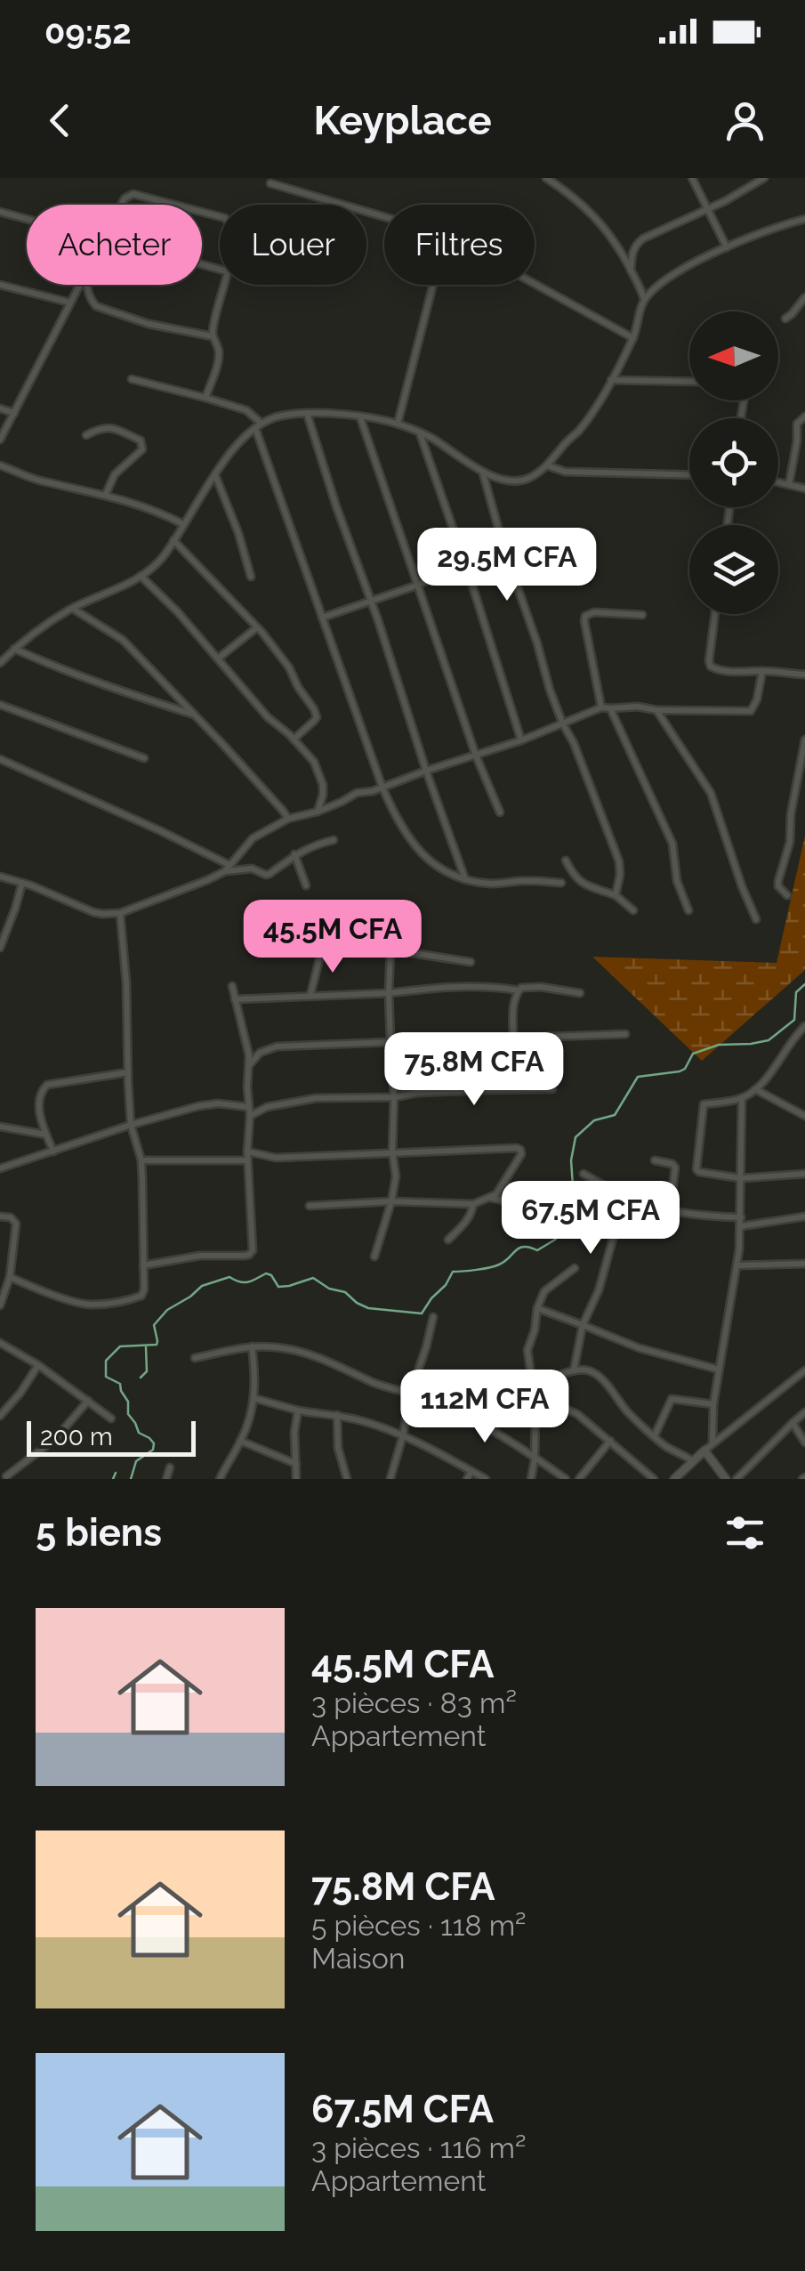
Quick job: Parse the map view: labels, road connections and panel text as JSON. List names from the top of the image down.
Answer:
{
  "scale_bar": "200 m",
  "north": "left",
  "page": {
    "status": "09:52",
    "header": "Keyplace",
    "chip": ["Acheter", "Louer", "Filtres"],
    "price": [
      "29.5M CFA",
      "45.5M CFA",
      "75.8M CFA",
      "67.5M CFA",
      "112M CFA"
    ],
    "scale": "200 m",
    "heading": "5 biens",
    "list": [
      {
        "name": "45.5M CFA",
        "note": "3 pièces · 83 m² · Appartement"
      },
      {
        "name": "75.8M CFA",
        "note": "5 pièces · 118 m² · Maison"
      },
      {
        "name": "67.5M CFA",
        "note": "3 pièces · 116 m² · Appartement"
      }
    ]
  }
}
